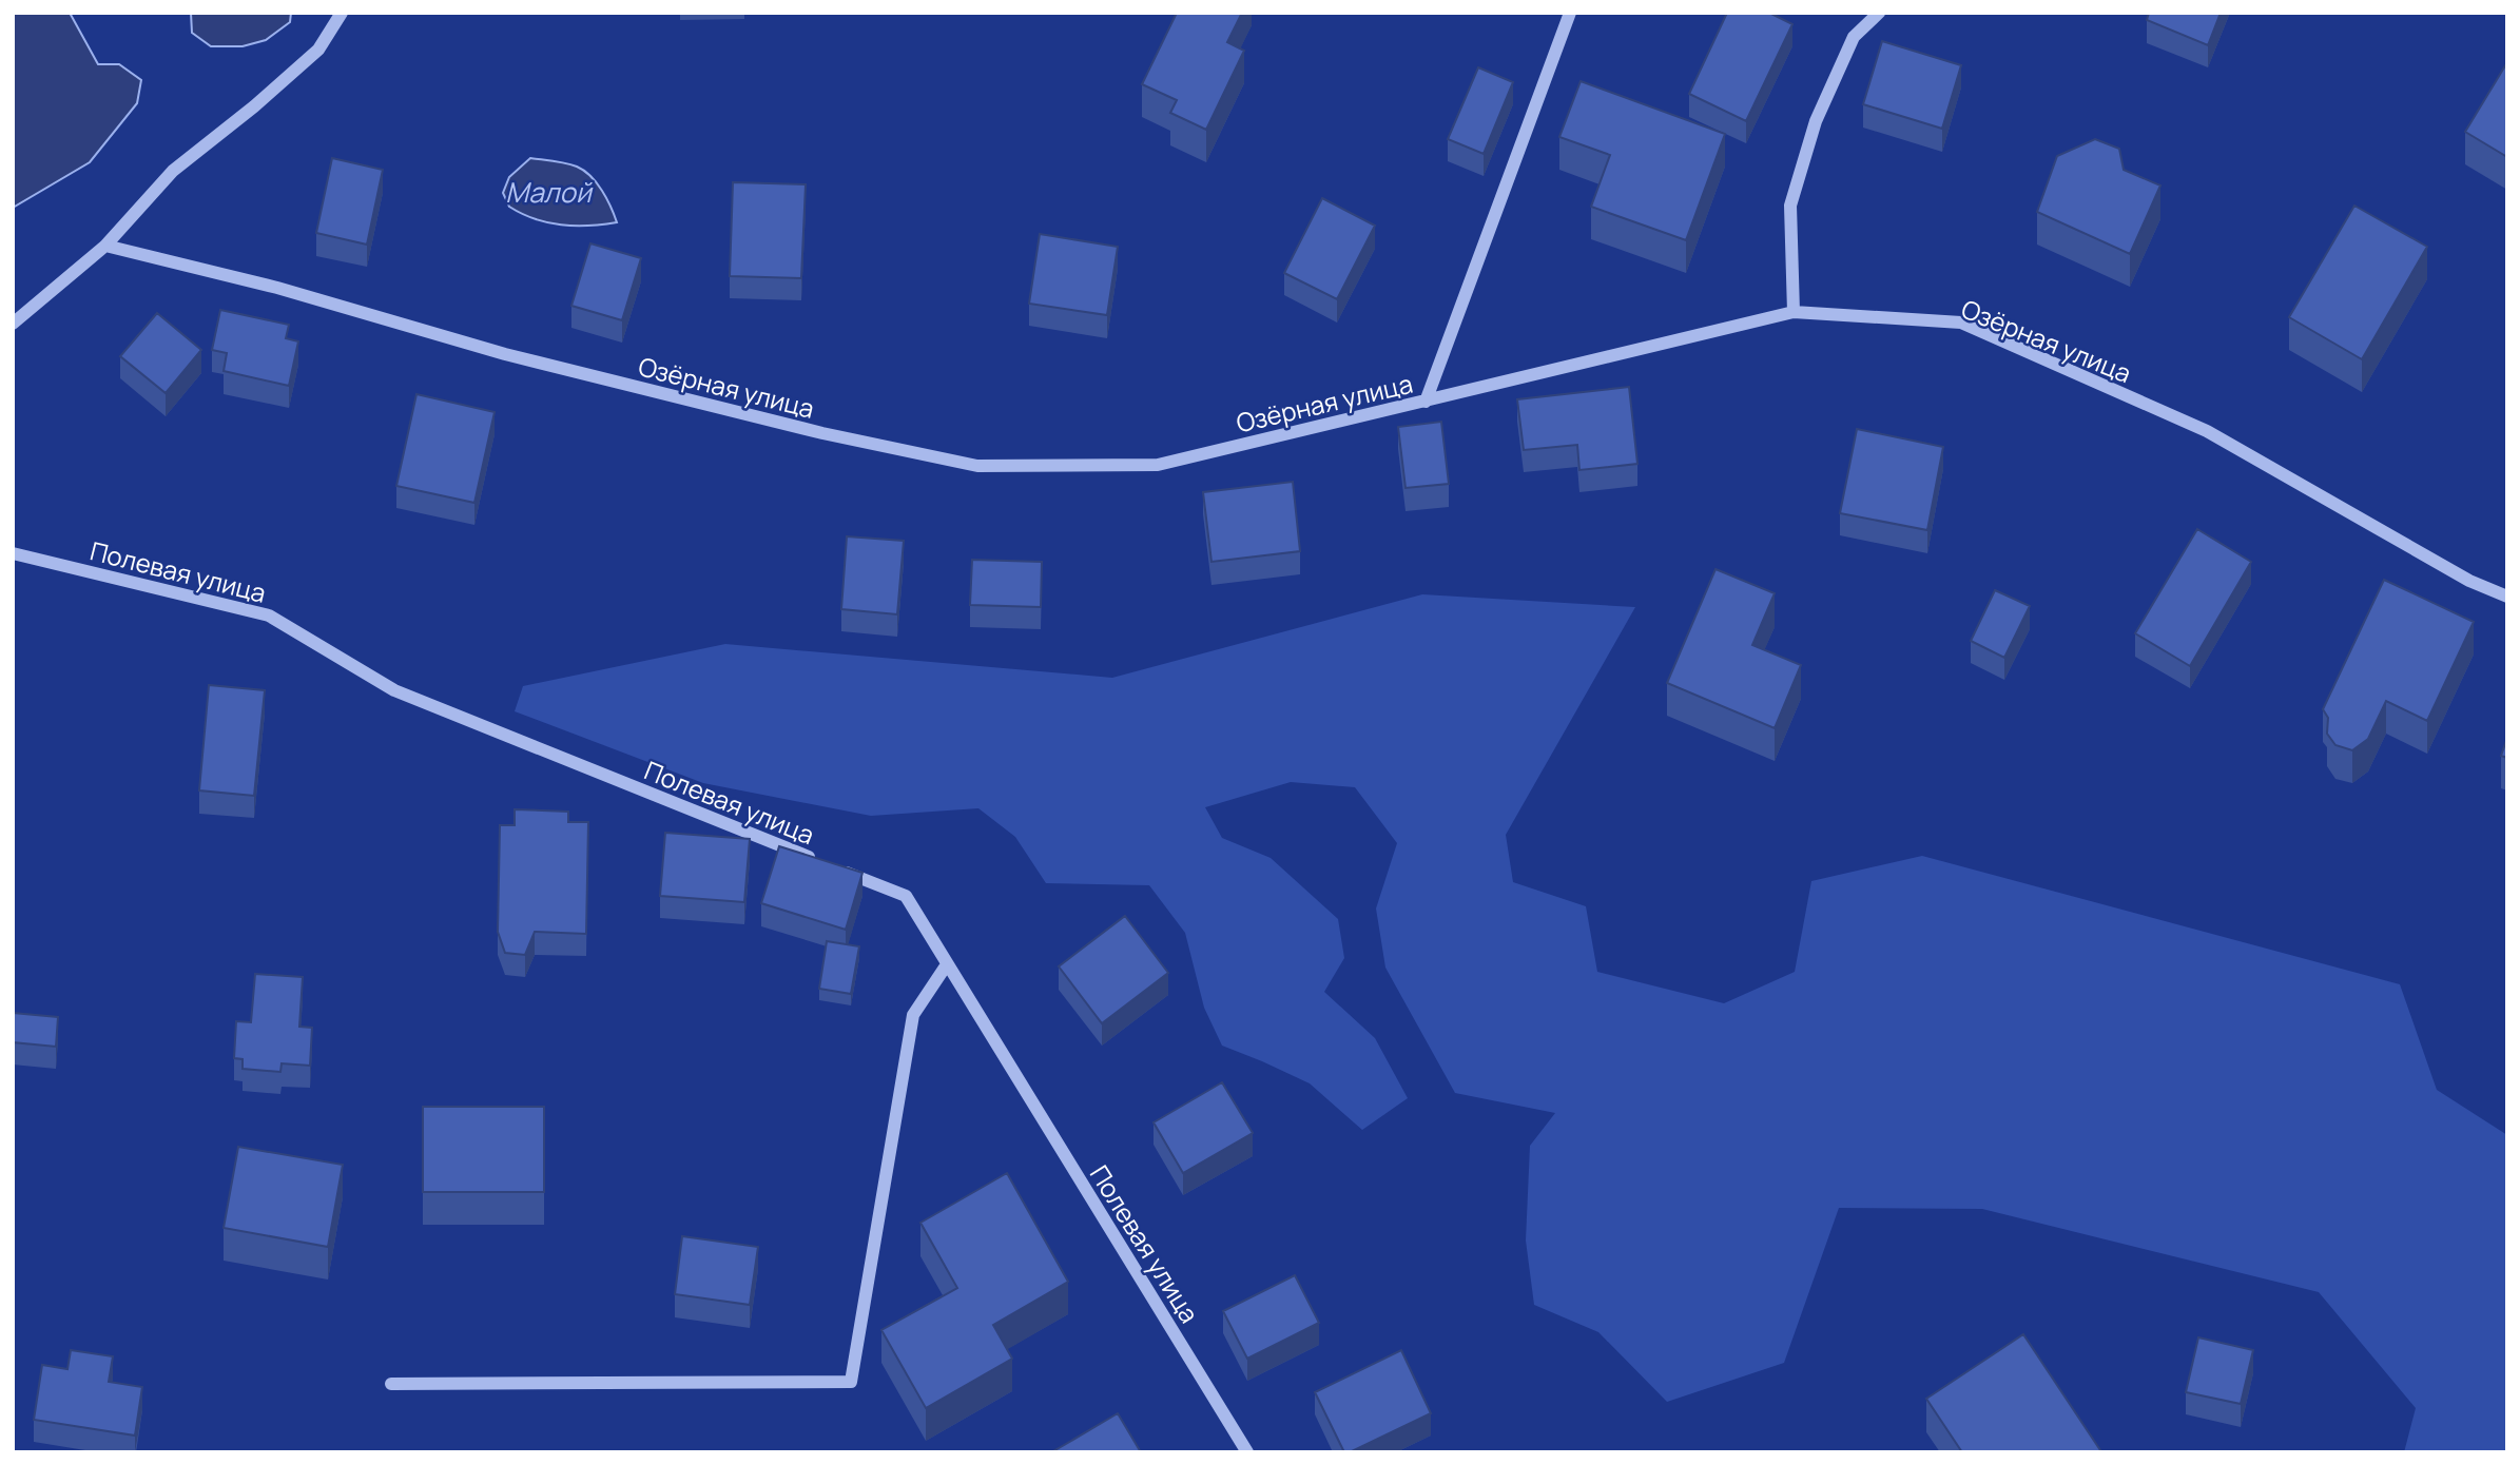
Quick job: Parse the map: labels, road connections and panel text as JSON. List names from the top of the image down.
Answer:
{
  "streets": {
    "street": ["Озёрная улица", "Полевая улица"]
  },
  "water": ["Малой"]
}
